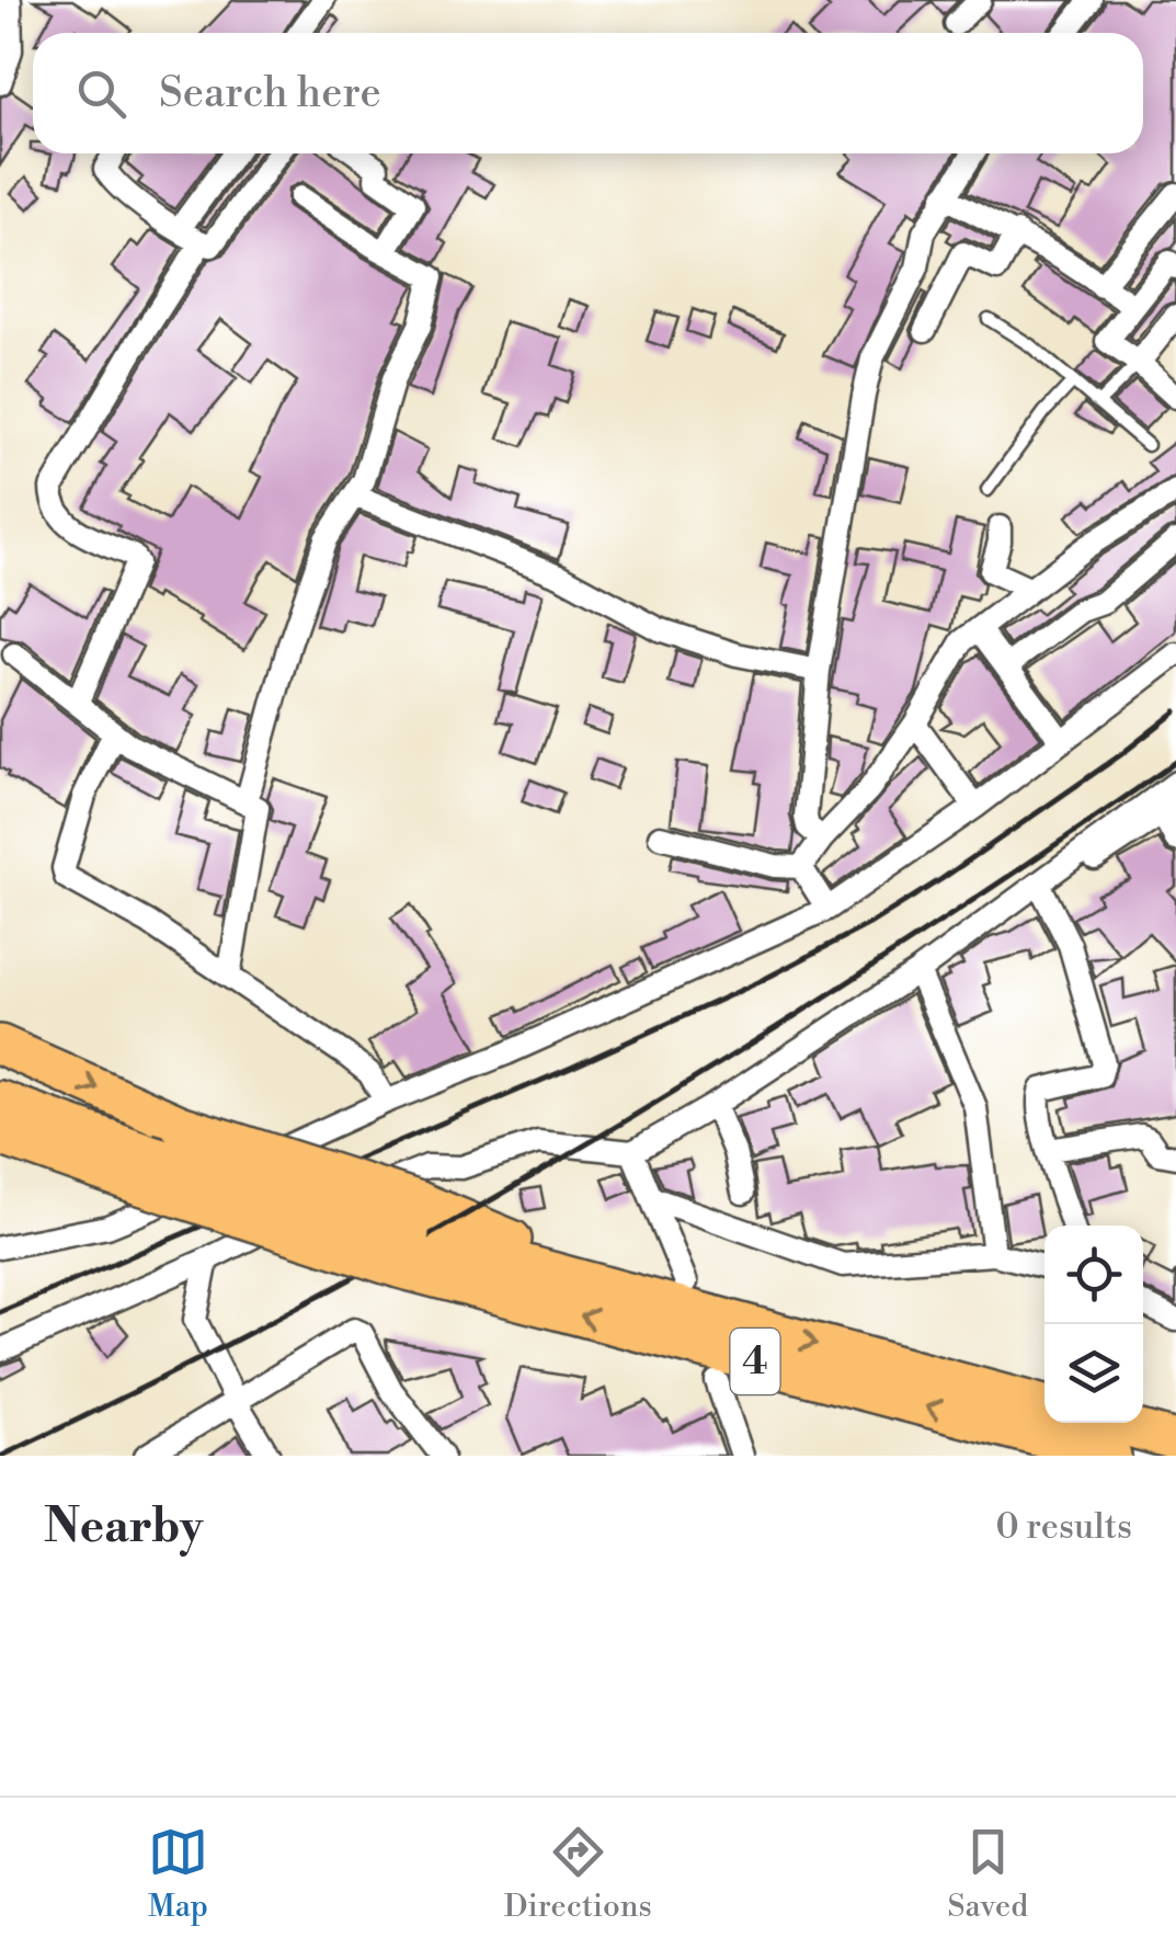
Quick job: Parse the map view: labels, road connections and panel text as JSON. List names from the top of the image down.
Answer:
{
  "streets": {
    "highway": ["4"]
  },
  "page": {
    "search": "Search here",
    "heading": ["Nearby", "0 results"],
    "nav": ["Map", "Directions", "Saved"]
  }
}
